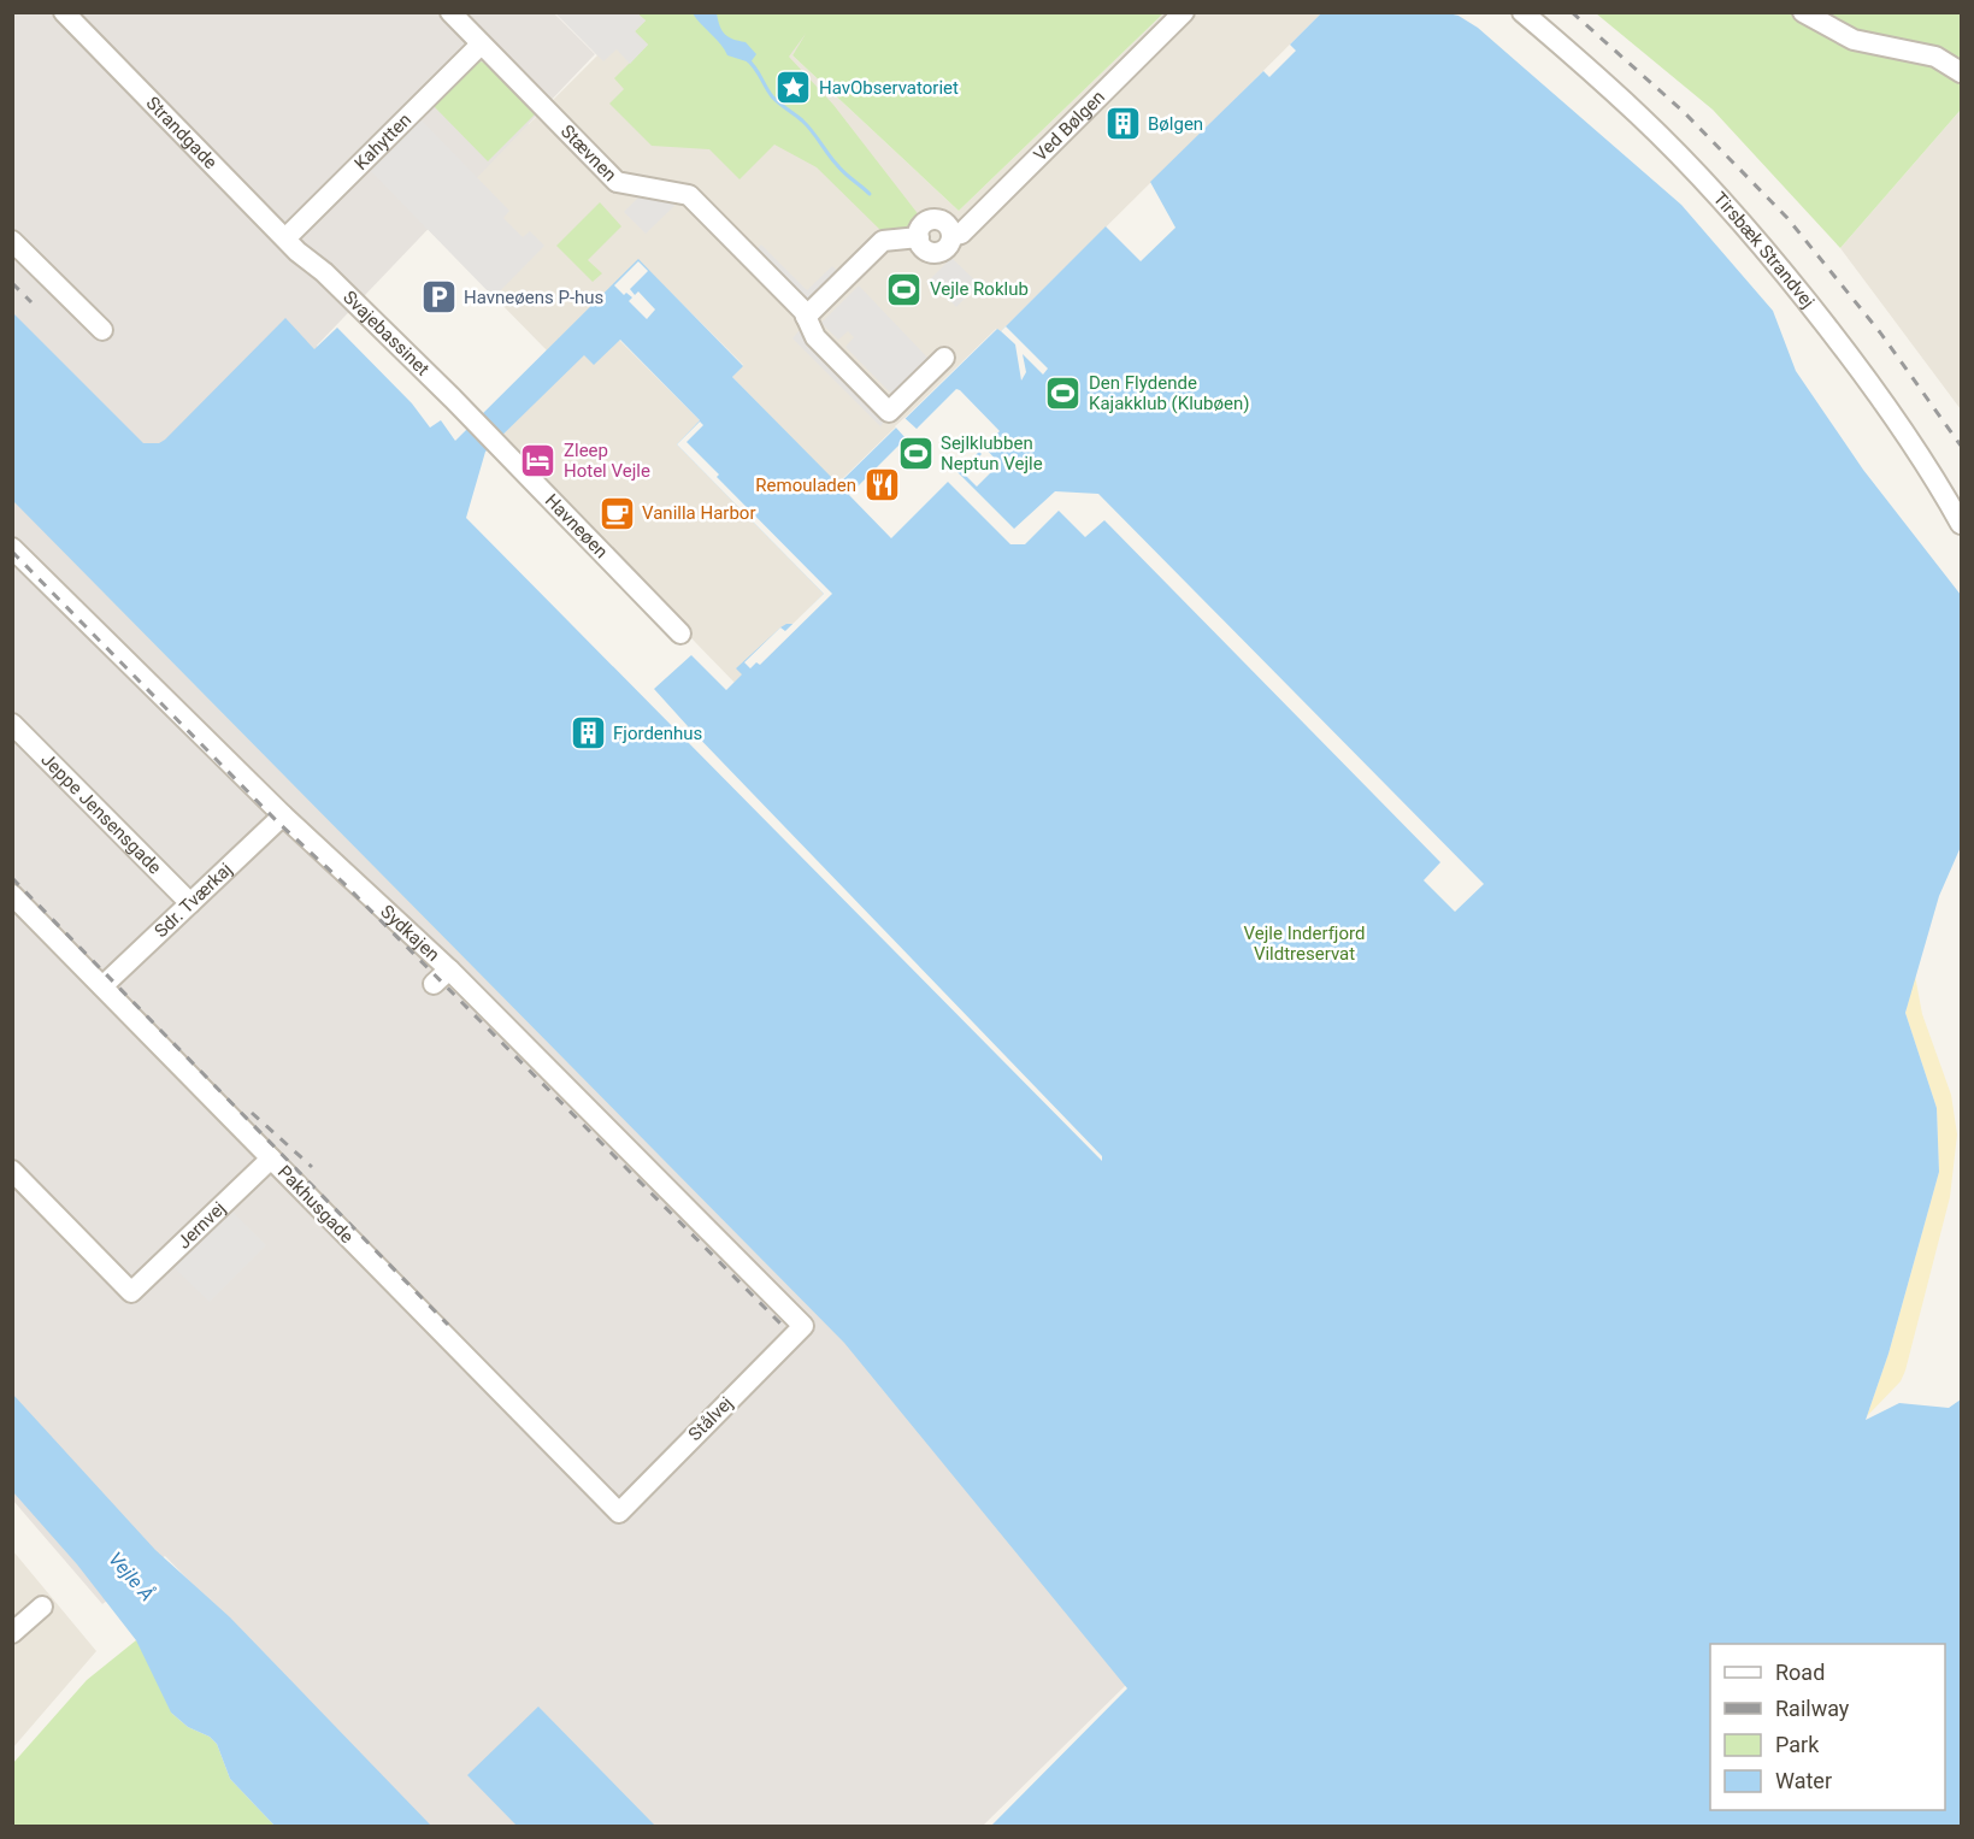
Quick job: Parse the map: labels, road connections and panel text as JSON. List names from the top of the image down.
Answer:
{
  "streets": {
    "street": [
      "Ved Bølgen",
      "Strandgade",
      "Kahytten",
      "Stævnen",
      "Tirsbæk Strandvej",
      "Svajebassinet",
      "Havneøen",
      "Jeppe Jensensgade",
      "Sdr. Tværkaj",
      "Sydkajen",
      "Pakhusgade",
      "Jernvej",
      "Stålvej"
    ]
  },
  "crossings": [
    ["Ved Bølgen", "Stævnen"],
    ["Strandgade", "Kahytten"],
    ["Strandgade", "Svajebassinet"],
    ["Kahytten", "Stævnen"],
    ["Kahytten", "Svajebassinet"],
    ["Svajebassinet", "Havneøen"],
    ["Jeppe Jensensgade", "Sdr. Tværkaj"],
    ["Sdr. Tværkaj", "Sydkajen"],
    ["Sdr. Tværkaj", "Pakhusgade"],
    ["Sydkajen", "Stålvej"],
    ["Pakhusgade", "Jernvej"],
    ["Pakhusgade", "Stålvej"]
  ],
  "water": ["Vejle Å"],
  "parks": ["Vejle Inderfjord Vildtreservat"],
  "places": {
    "place": ["HavObservatoriet"],
    "building": ["Bølgen", "Fjordenhus"],
    "sports": ["Vejle Roklub", "Den Flydende Kajakklub (Klubøen)", "Sejlklubben Neptun Vejle"],
    "parking": ["Havneøens P-hus"],
    "hotel": ["Zleep Hotel Vejle"],
    "restaurant": ["Remouladen"],
    "cafe": ["Vanilla Harbor"]
  },
  "legend": [
    "Road",
    "Railway",
    "Park",
    "Water"
  ]
}
